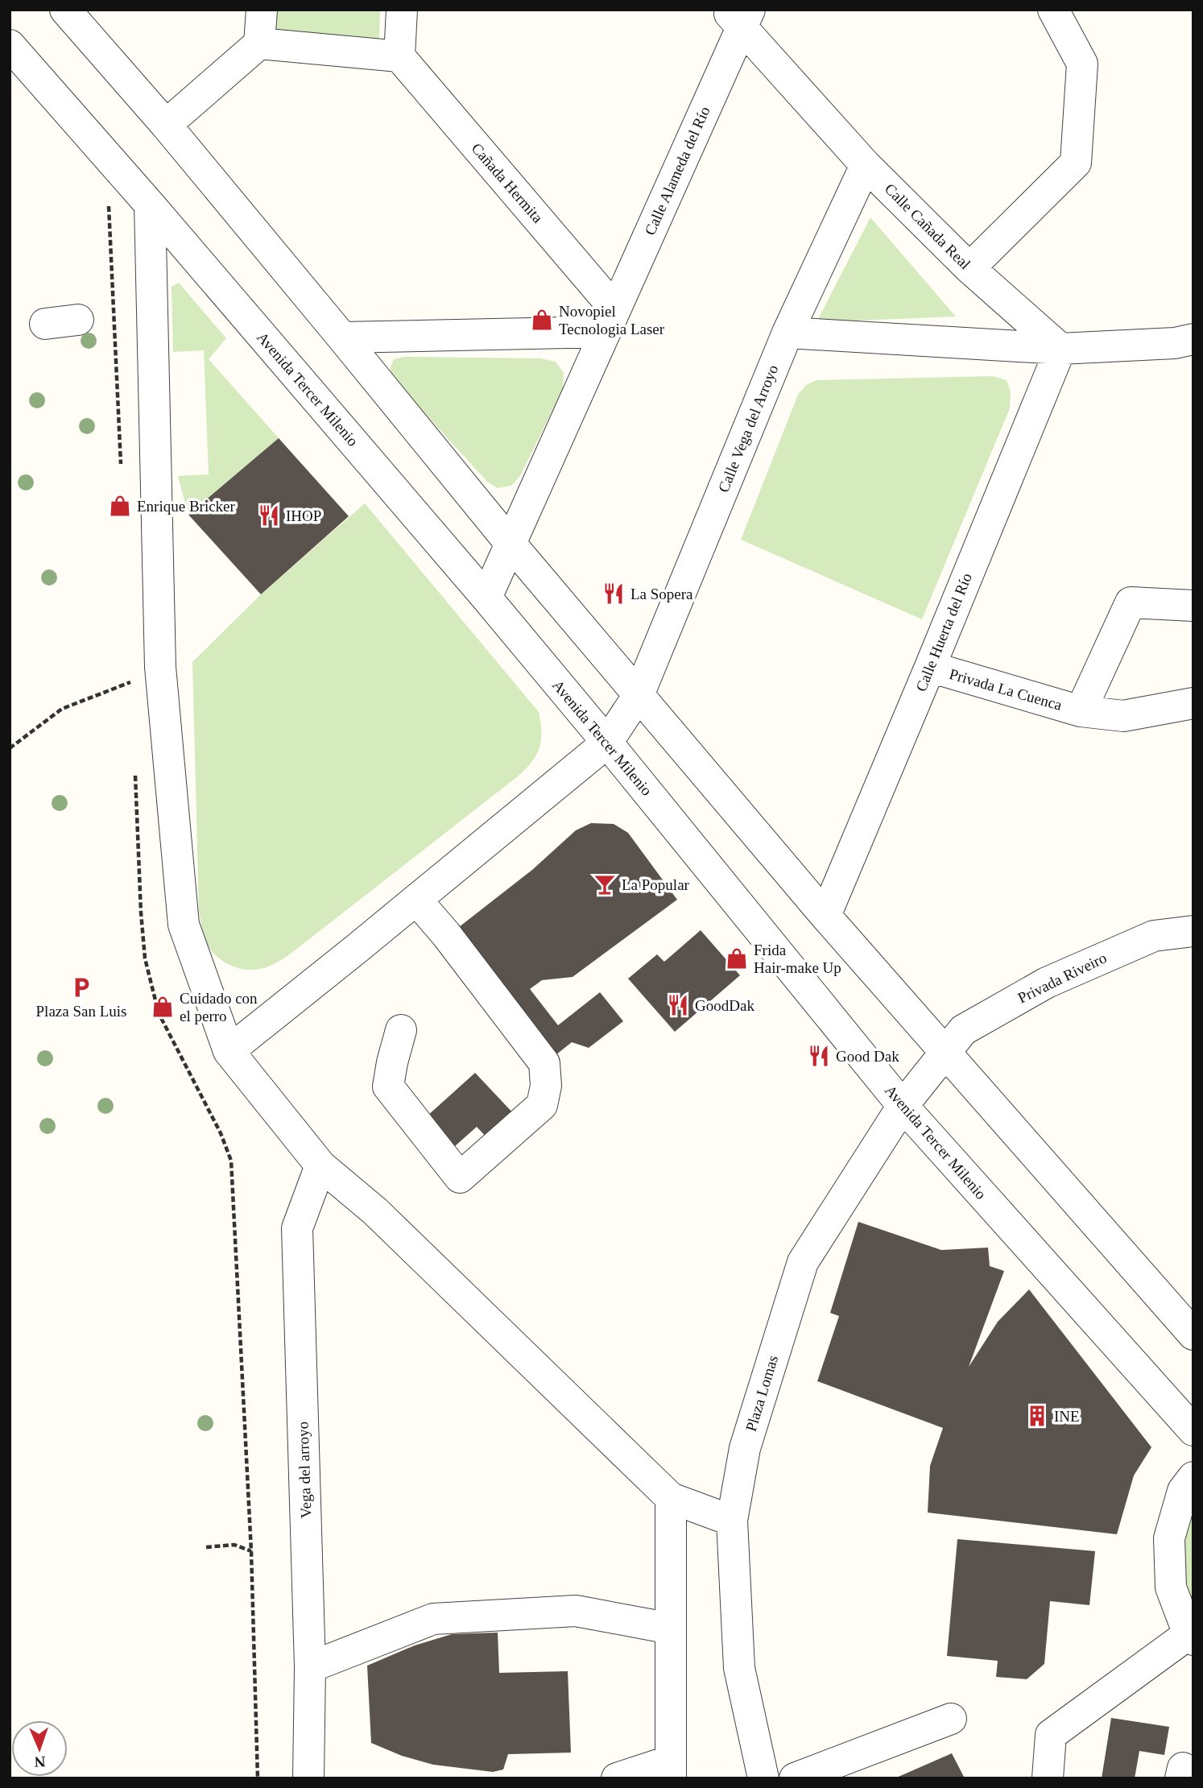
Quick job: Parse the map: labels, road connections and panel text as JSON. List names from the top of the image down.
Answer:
{
  "streets": {
    "street": [
      "Calle Alameda del Río",
      "Cañada Hermita",
      "Calle Cañada Real",
      "Avenida Tercer Milenio",
      "Calle Vega del Arroyo",
      "Calle Huerta del Río",
      "Privada La Cuenca",
      "Privada Riveiro",
      "Plaza Lomas",
      "Vega del arroyo"
    ]
  },
  "crossings": [
    ["Calle Alameda del Río", "Cañada Hermita"],
    ["Calle Alameda del Río", "Calle Cañada Real"],
    ["Calle Alameda del Río", "Avenida Tercer Milenio"],
    ["Calle Cañada Real", "Calle Vega del Arroyo"],
    ["Calle Cañada Real", "Calle Huerta del Río"],
    ["Avenida Tercer Milenio", "Calle Vega del Arroyo"],
    ["Avenida Tercer Milenio", "Plaza Lomas"],
    ["Calle Huerta del Río", "Privada La Cuenca"],
    ["Privada Riveiro", "Plaza Lomas"]
  ],
  "places": {
    "shop": [
      "Novopiel Tecnologia Laser",
      "Enrique Bricker",
      "Frida Hair-make Up",
      "Cuidado con el perro"
    ],
    "restaurant": [
      "IHOP",
      "La Sopera",
      "GoodDak",
      "Good Dak"
    ],
    "bar": ["La Popular"],
    "parking": ["Plaza San Luis"],
    "building": ["INE"]
  },
  "north": "bottom"
}
